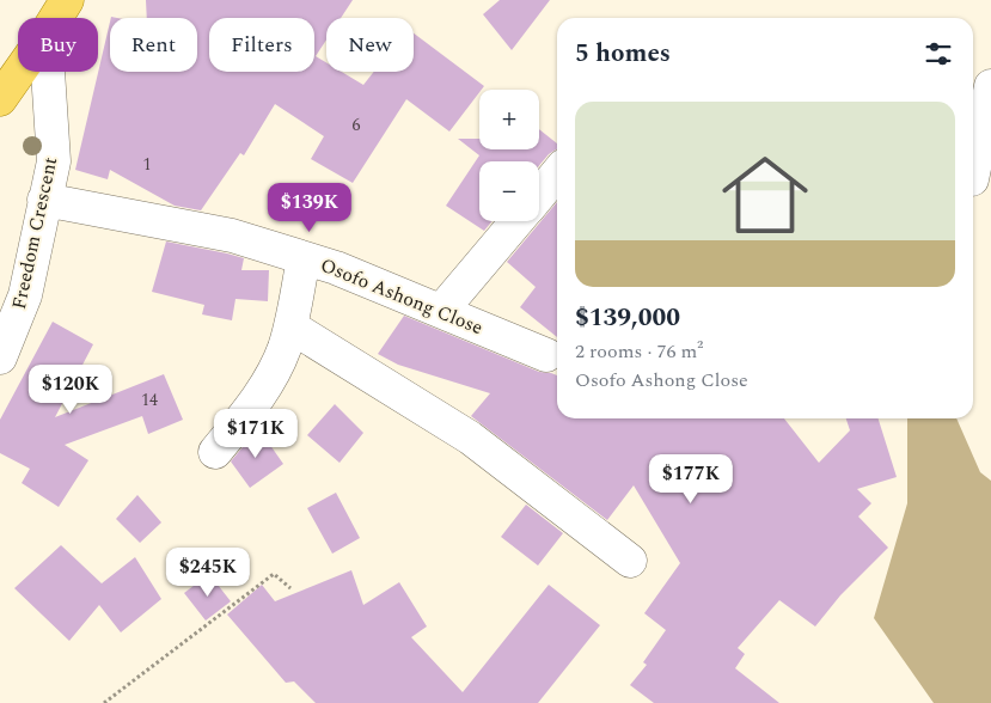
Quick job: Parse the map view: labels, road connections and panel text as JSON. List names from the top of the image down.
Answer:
{
  "streets": {
    "street": ["Freedom Crescent", "Osofo Ashong Close"]
  },
  "crossings": [
    ["Freedom Crescent", "Osofo Ashong Close"]
  ],
  "house_numbers": ["6", "1", "14"],
  "page": {
    "chip": [
      "Buy",
      "Rent",
      "Filters",
      "New"
    ],
    "heading": "5 homes",
    "map_buttons": ["+", "−"],
    "list": [
      {
        "name": "$139,000",
        "note": "2 rooms · 76 m² · Osofo Ashong Close"
      }
    ],
    "price": [
      "$139K",
      "$120K",
      "$171K",
      "$177K",
      "$245K"
    ]
  }
}
